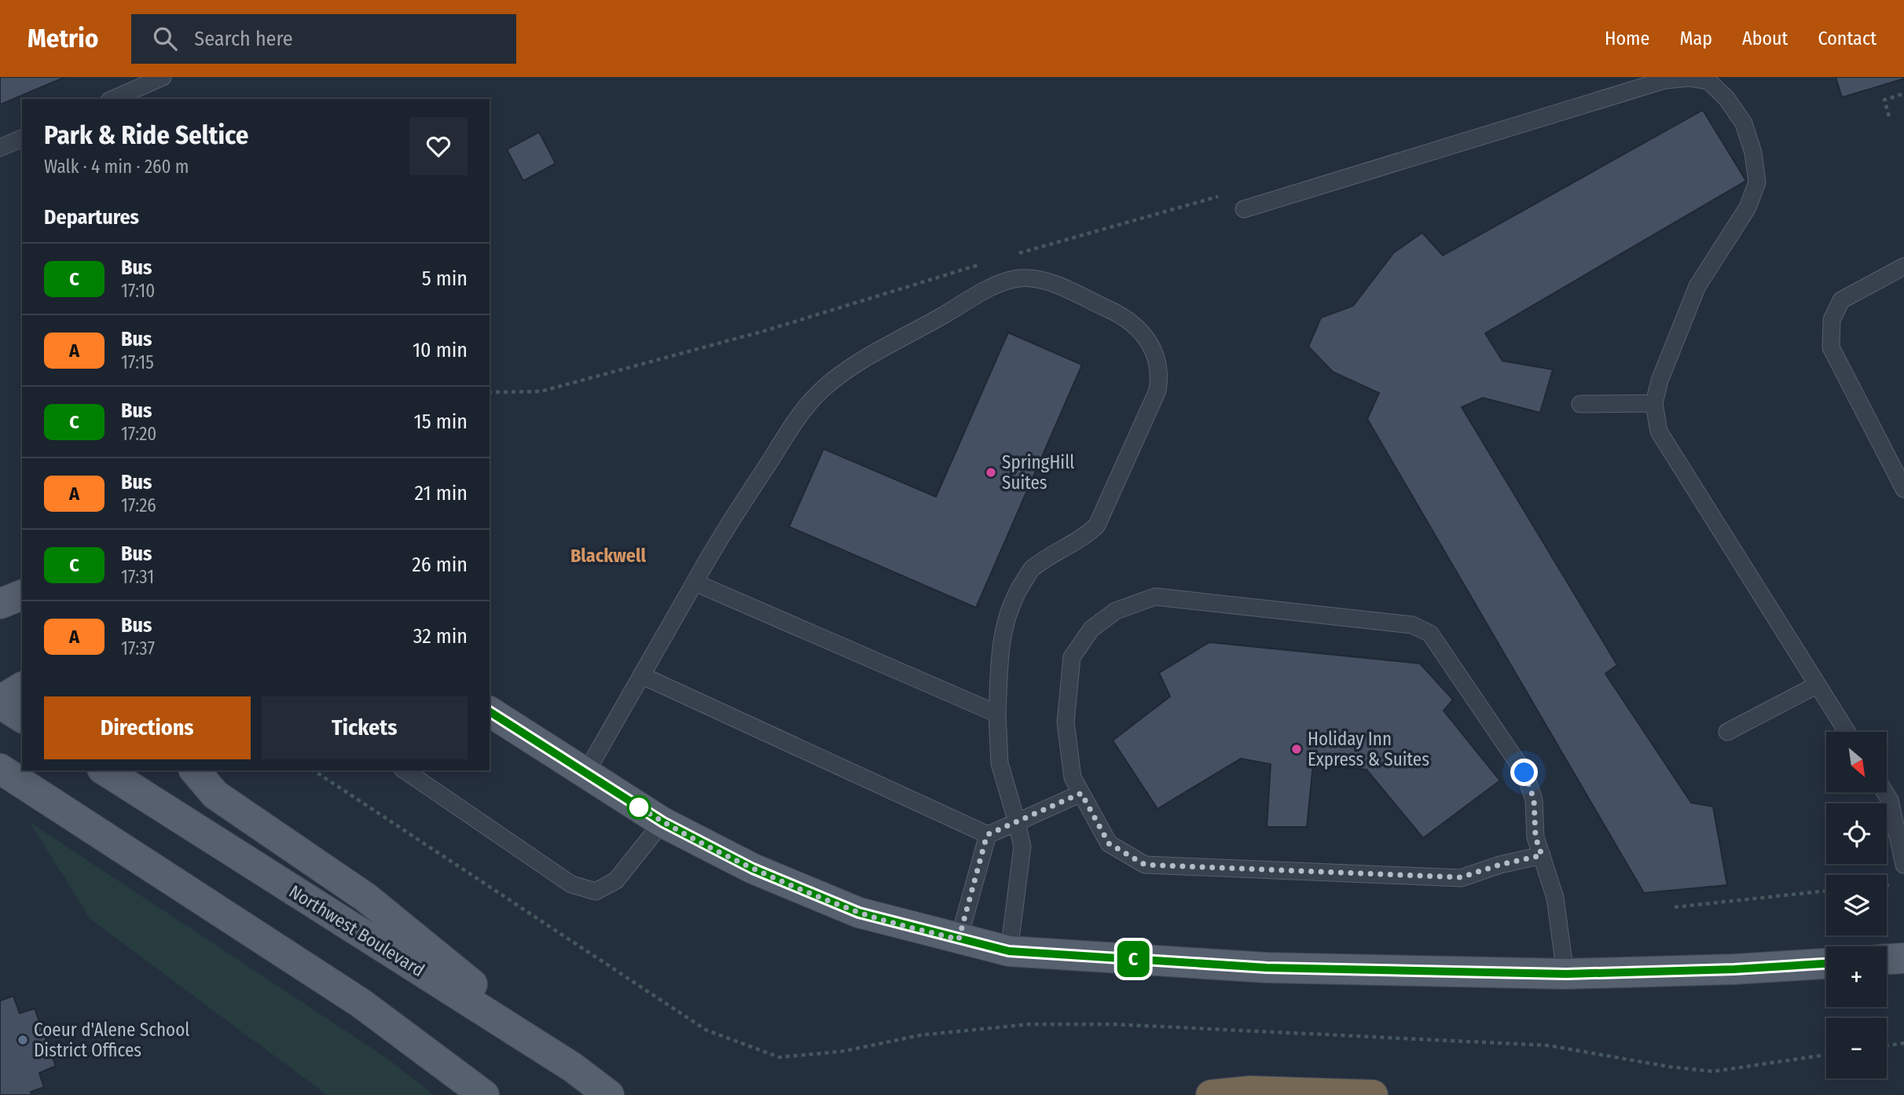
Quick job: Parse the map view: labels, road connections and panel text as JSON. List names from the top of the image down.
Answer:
{
  "streets": {
    "main road": ["Northwest Boulevard"]
  },
  "districts": ["Blackwell"],
  "places": ["SpringHill Suites", "Holiday Inn Express & Suites", "Coeur d'Alene School District Offices"],
  "lines": ["bus line C"],
  "north": "bottom right",
  "page": {
    "header": "Metrio",
    "search": "Search here",
    "nav": [
      "Home",
      "Map",
      "About",
      "Contact"
    ],
    "on_map": "C",
    "heading": [
      ["Park & Ride Seltice", "Walk · 4 min · 260 m"],
      "Departures"
    ],
    "list": [
      {
        "mark": "C",
        "name": "Bus",
        "note": "17:10",
        "value": "5 min"
      },
      {
        "mark": "A",
        "name": "Bus",
        "note": "17:15",
        "value": "10 min"
      },
      {
        "mark": "C",
        "name": "Bus",
        "note": "17:20",
        "value": "15 min"
      },
      {
        "mark": "A",
        "name": "Bus",
        "note": "17:26",
        "value": "21 min"
      },
      {
        "mark": "C",
        "name": "Bus",
        "note": "17:31",
        "value": "26 min"
      },
      {
        "mark": "A",
        "name": "Bus",
        "note": "17:37",
        "value": "32 min"
      }
    ],
    "buttons": ["Directions", "Tickets"],
    "map_buttons": ["+", "−"]
  }
}
